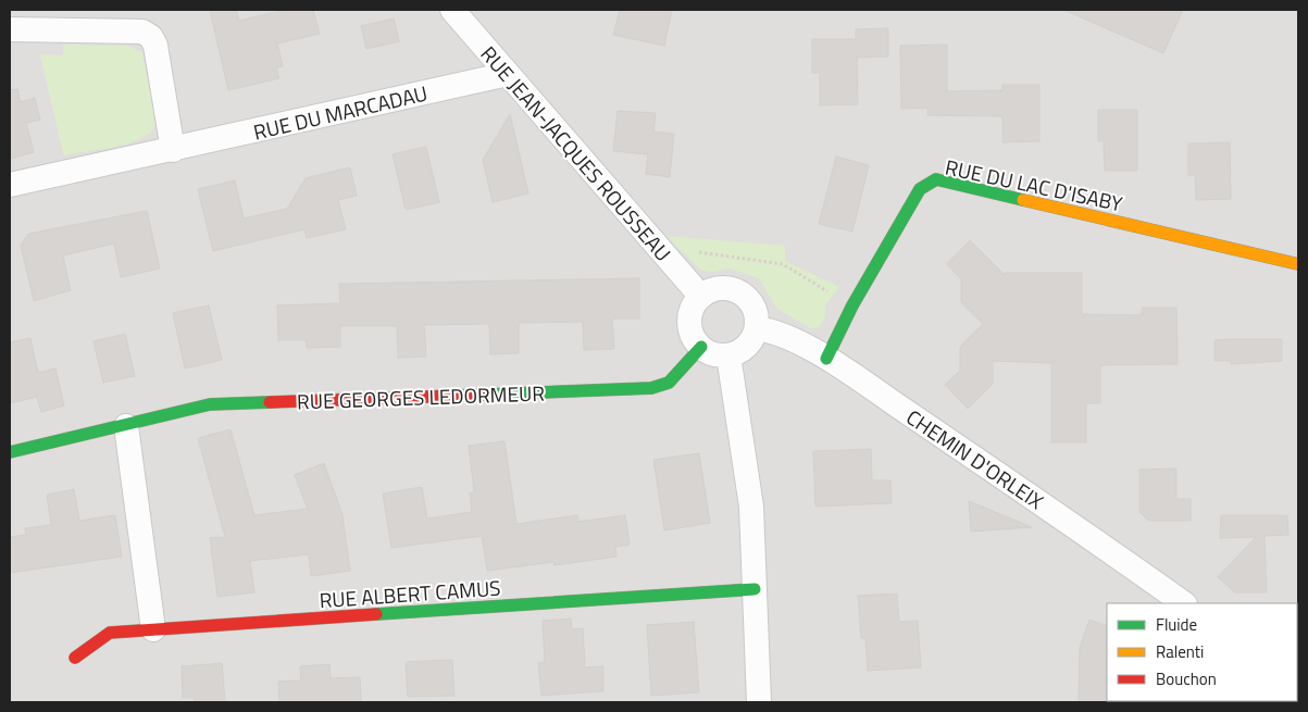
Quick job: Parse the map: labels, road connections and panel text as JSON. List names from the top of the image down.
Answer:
{
  "streets": {
    "street": [
      "RUE DU MARCADAU",
      "RUE JEAN-JACQUES ROUSSEAU",
      "RUE DU LAC D'ISABY",
      "RUE GEORGES LEDORMEUR",
      "CHEMIN D'ORLEIX",
      "RUE ALBERT CAMUS"
    ]
  },
  "crossings": [
    ["RUE DU MARCADAU", "RUE JEAN-JACQUES ROUSSEAU"],
    ["RUE JEAN-JACQUES ROUSSEAU", "RUE GEORGES LEDORMEUR"],
    ["RUE JEAN-JACQUES ROUSSEAU", "CHEMIN D'ORLEIX"],
    ["RUE DU LAC D'ISABY", "CHEMIN D'ORLEIX"],
    ["RUE GEORGES LEDORMEUR", "CHEMIN D'ORLEIX"]
  ],
  "legend": ["Fluide", "Ralenti", "Bouchon"]
}
